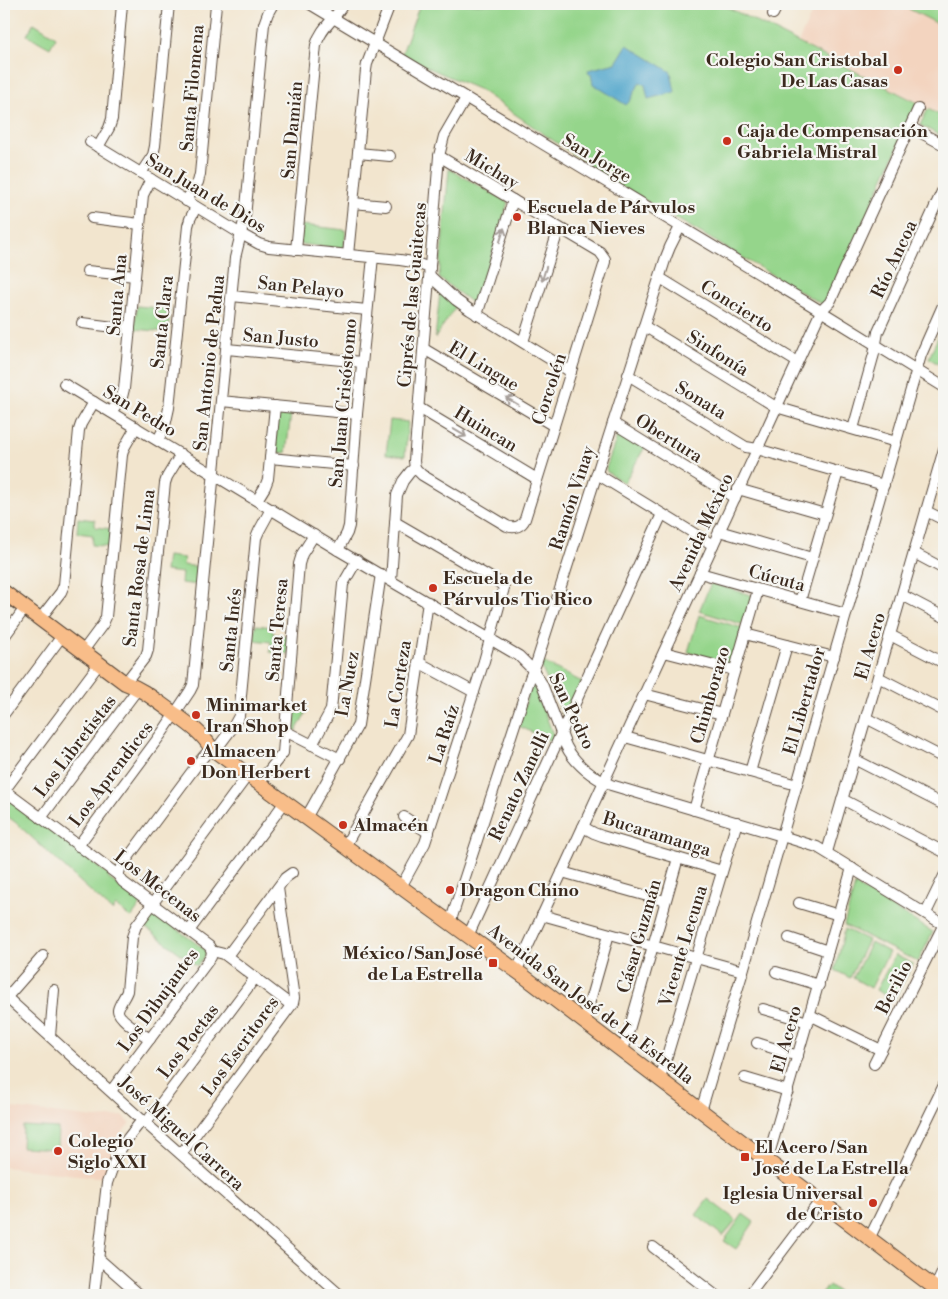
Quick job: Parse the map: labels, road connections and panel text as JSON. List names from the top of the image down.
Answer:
{
  "streets": {
    "main road": ["Avenida San José de La Estrella"],
    "street": [
      "Santa Filomena",
      "San Damián",
      "San Jorge",
      "Michay",
      "San Juan de Dios",
      "Río Ancoa",
      "San Pelayo",
      "Santa Ana",
      "Ciprés de las Guaitecas",
      "Concierto",
      "Santa Clara",
      "San Justo",
      "Sinfonía",
      "San Antonio de Padua",
      "El Lingue",
      "Corcolén",
      "Sonata",
      "San Juan Crisóstomo",
      "San Pedro",
      "Huincan",
      "Obertura",
      "Ramón Vinay",
      "Avenida México",
      "Santa Rosa de Lima",
      "Cúcuta",
      "Santa Inés",
      "Santa Teresa",
      "El Acero",
      "La Nuez",
      "La Corteza",
      "Chimborazo",
      "El Libertador",
      "La Raíz",
      "Los Libretistas",
      "Los Aprendices",
      "Renato Zanelli",
      "Bucaramanga",
      "Los Mecenas",
      "Cásar Guzmán",
      "Vicente Lecuna",
      "Berilio",
      "Los Dibujantes",
      "Los Poetas",
      "Los Escritores",
      "José Miguel Carrera"
    ]
  },
  "crossings": [
    ["Santa Filomena", "San Juan de Dios"],
    ["San Damián", "San Jorge"],
    ["San Damián", "San Juan de Dios"],
    ["San Jorge", "Río Ancoa"],
    ["San Jorge", "Ciprés de las Guaitecas"],
    ["San Jorge", "Ramón Vinay"],
    ["San Jorge", "Avenida México"],
    ["San Jorge", "El Libertador"],
    ["Michay", "Ciprés de las Guaitecas"],
    ["Michay", "Corcolén"],
    ["San Juan de Dios", "Santa Ana"],
    ["San Juan de Dios", "Ciprés de las Guaitecas"],
    ["San Juan de Dios", "Santa Clara"],
    ["San Juan de Dios", "San Antonio de Padua"],
    ["San Juan de Dios", "Corcolén"],
    ["San Juan de Dios", "San Juan Crisóstomo"],
    ["Río Ancoa", "Sinfonía"],
    ["San Pelayo", "San Antonio de Padua"],
    ["San Pelayo", "San Juan Crisóstomo"],
    ["Santa Ana", "San Pedro"],
    ["Ciprés de las Guaitecas", "El Lingue"],
    ["Ciprés de las Guaitecas", "Corcolén"],
    ["Ciprés de las Guaitecas", "Huincan"],
    ["Concierto", "Ramón Vinay"],
    ["Concierto", "Avenida México"],
    ["Santa Clara", "San Pedro"],
    ["San Justo", "San Antonio de Padua"],
    ["San Justo", "San Juan Crisóstomo"],
    ["Sinfonía", "Ramón Vinay"],
    ["Sinfonía", "Avenida México"],
    ["Sinfonía", "El Libertador"],
    ["San Antonio de Padua", "San Pedro"],
    ["San Antonio de Padua", "Los Aprendices"],
    ["San Antonio de Padua", "Avenida San José de La Estrella"],
    ["El Lingue", "Corcolén"],
    ["Corcolén", "Huincan"],
    ["Sonata", "Ramón Vinay"],
    ["Sonata", "Avenida México"],
    ["Sonata", "El Libertador"],
    ["San Juan Crisóstomo", "San Pedro"],
    ["San Pedro", "Ramón Vinay"],
    ["San Pedro", "Avenida México"],
    ["San Pedro", "Santa Rosa de Lima"],
    ["San Pedro", "Santa Inés"],
    ["San Pedro", "Santa Teresa"],
    ["San Pedro", "El Acero"],
    ["San Pedro", "La Nuez"],
    ["San Pedro", "La Corteza"],
    ["San Pedro", "Chimborazo"],
    ["San Pedro", "El Libertador"],
    ["San Pedro", "La Raíz"],
    ["San Pedro", "Renato Zanelli"],
    ["San Pedro", "Vicente Lecuna"],
    ["San Pedro", "Berilio"],
    ["Obertura", "Ramón Vinay"],
    ["Obertura", "Avenida México"],
    ["Ramón Vinay", "Avenida San José de La Estrella"],
    ["Avenida México", "Cúcuta"],
    ["Avenida México", "Bucaramanga"],
    ["Avenida México", "Avenida San José de La Estrella"],
    ["Santa Rosa de Lima", "Los Libretistas"],
    ["Santa Rosa de Lima", "Avenida San José de La Estrella"],
    ["Cúcuta", "Chimborazo"],
    ["Cúcuta", "El Libertador"],
    ["Santa Inés", "Los Mecenas"],
    ["Santa Inés", "Avenida San José de La Estrella"],
    ["Santa Teresa", "Los Mecenas"],
    ["Santa Teresa", "Los Dibujantes"],
    ["Santa Teresa", "Avenida San José de La Estrella"],
    ["El Acero", "Avenida San José de La Estrella"],
    ["La Nuez", "Avenida San José de La Estrella"],
    ["La Corteza", "Avenida San José de La Estrella"],
    ["El Libertador", "Avenida San José de La Estrella"],
    ["La Raíz", "Avenida San José de La Estrella"],
    ["Los Libretistas", "Los Mecenas"],
    ["Los Libretistas", "Avenida San José de La Estrella"],
    ["Los Aprendices", "Los Mecenas"],
    ["Los Aprendices", "Avenida San José de La Estrella"],
    ["Renato Zanelli", "Avenida San José de La Estrella"],
    ["Bucaramanga", "Cásar Guzmán"],
    ["Bucaramanga", "Vicente Lecuna"],
    ["Los Mecenas", "Los Dibujantes"],
    ["Los Mecenas", "Los Poetas"],
    ["Los Mecenas", "Los Escritores"],
    ["Cásar Guzmán", "Avenida San José de La Estrella"],
    ["Vicente Lecuna", "Avenida San José de La Estrella"],
    ["Los Dibujantes", "José Miguel Carrera"],
    ["Los Poetas", "José Miguel Carrera"],
    ["Los Escritores", "José Miguel Carrera"]
  ],
  "one_way": ["El Lingue", "Huincan"],
  "places": {
    "other": [
      "Colegio San Cristobal De Las Casas",
      "Caja de Compensación Gabriela Mistral",
      "Escuela de Párvulos Blanca Nieves",
      "Escuela de Párvulos Tio Rico",
      "Minimarket Iran Shop",
      "Almacen Don Herbert",
      "Almacén",
      "Dragon Chino",
      "Colegio Siglo XXI",
      "Iglesia Universal de Cristo"
    ],
    "transit": ["México / San José de La Estrella", "El Acero / San José de La Estrella"]
  }
}
